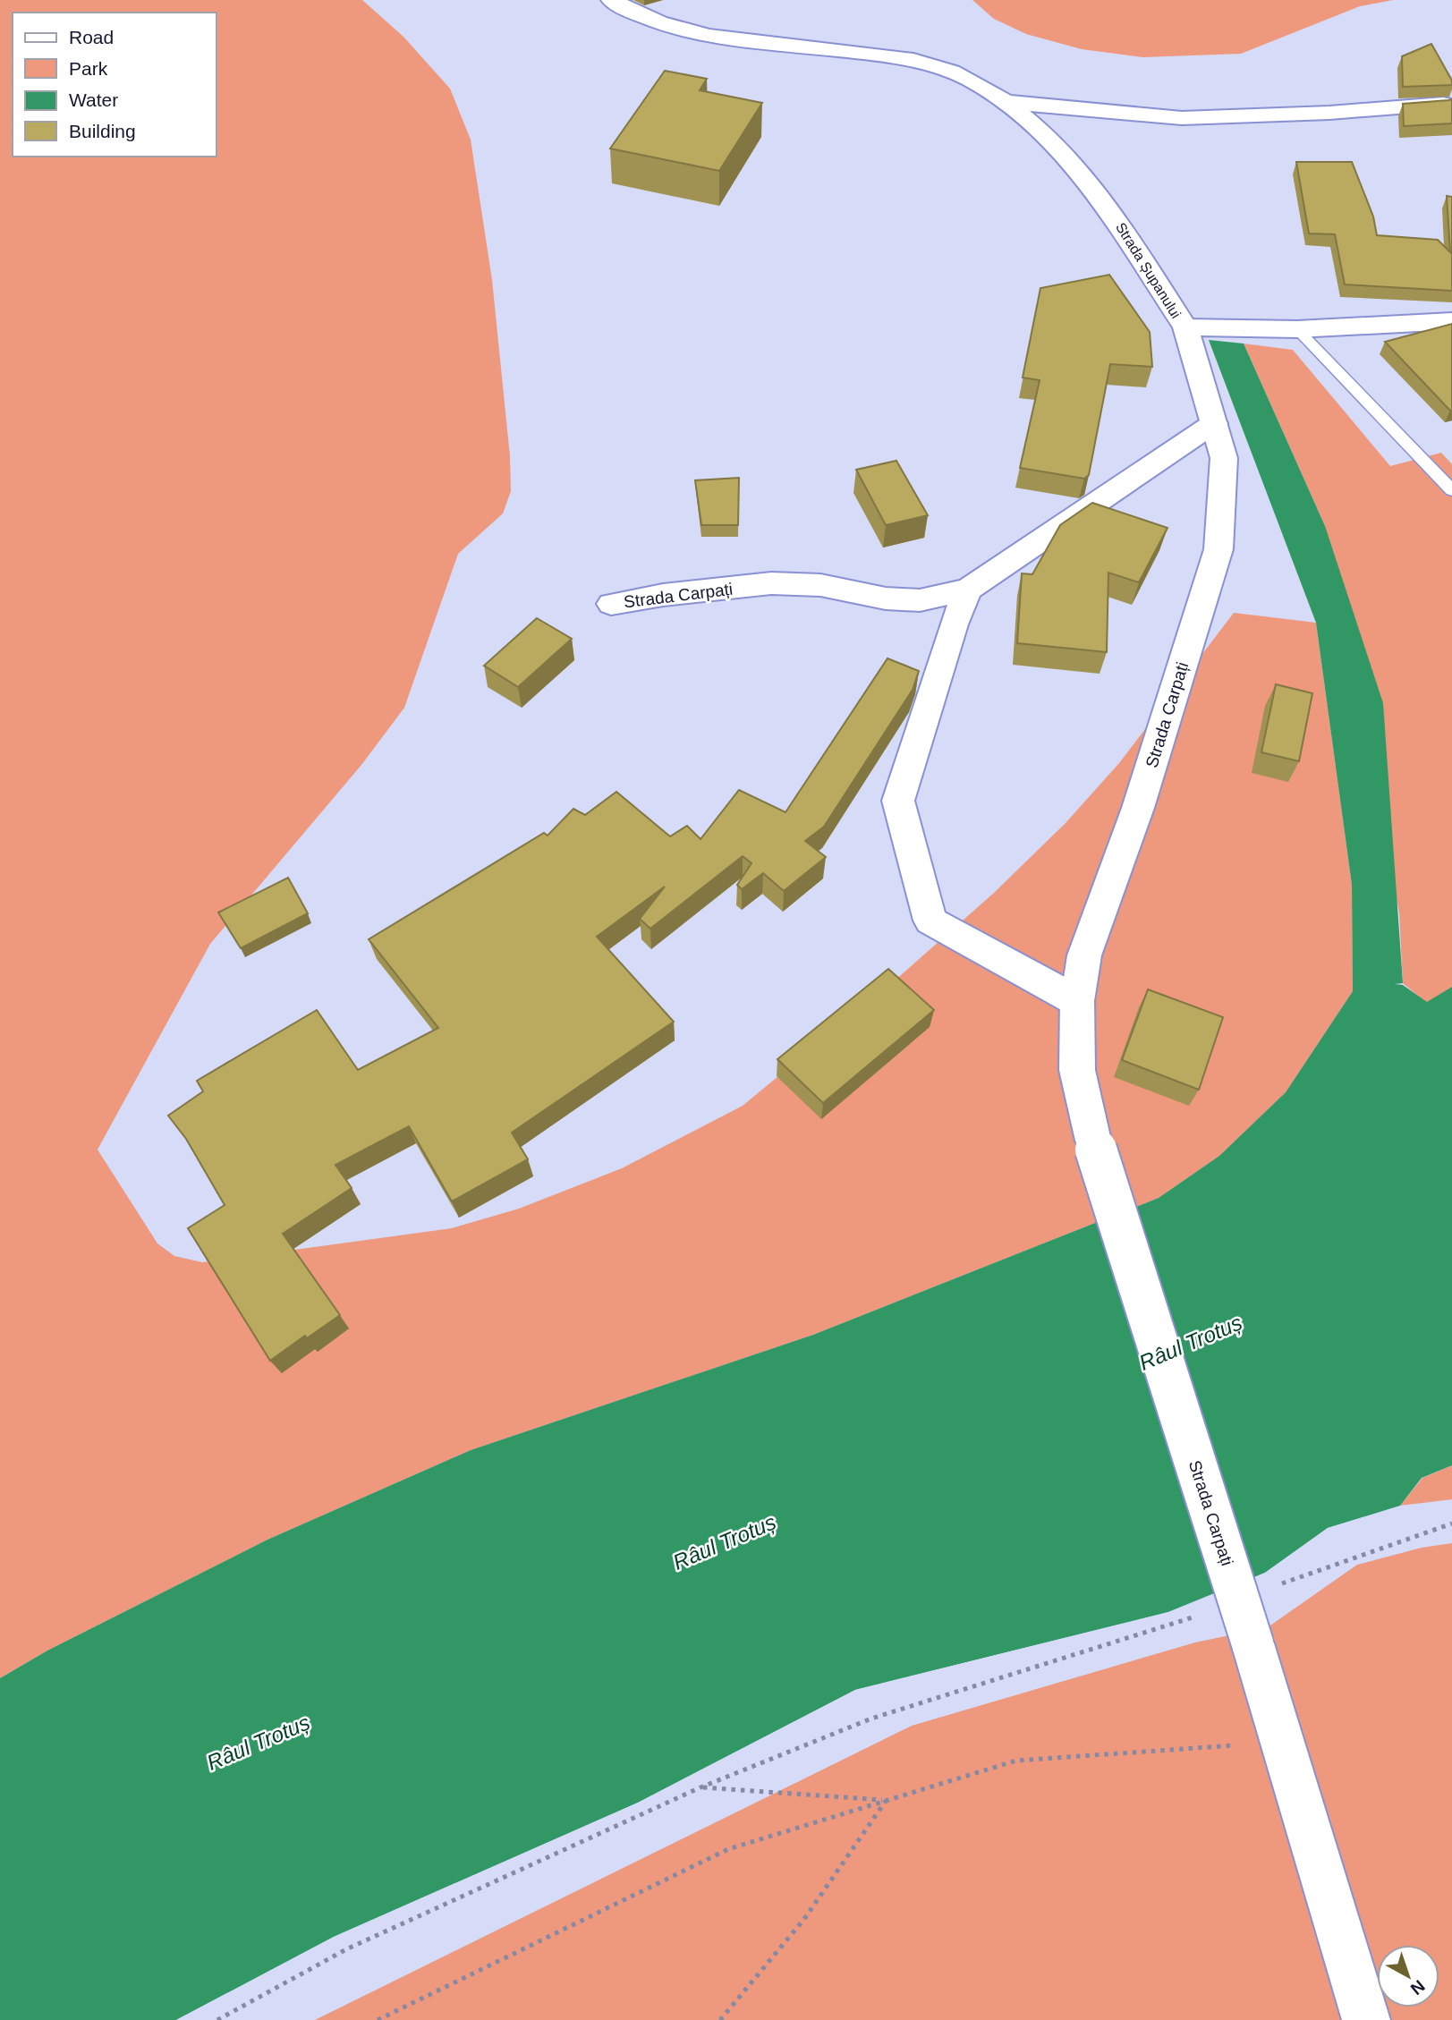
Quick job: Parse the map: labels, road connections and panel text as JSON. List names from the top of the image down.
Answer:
{
  "streets": {
    "street": ["Strada Șupanului", "Strada Carpați"]
  },
  "crossings": [
    ["Strada Șupanului", "Strada Carpați"]
  ],
  "water": ["Râul Trotuș"],
  "legend": [
    "Road",
    "Park",
    "Water",
    "Building"
  ],
  "north": "bottom right"
}
